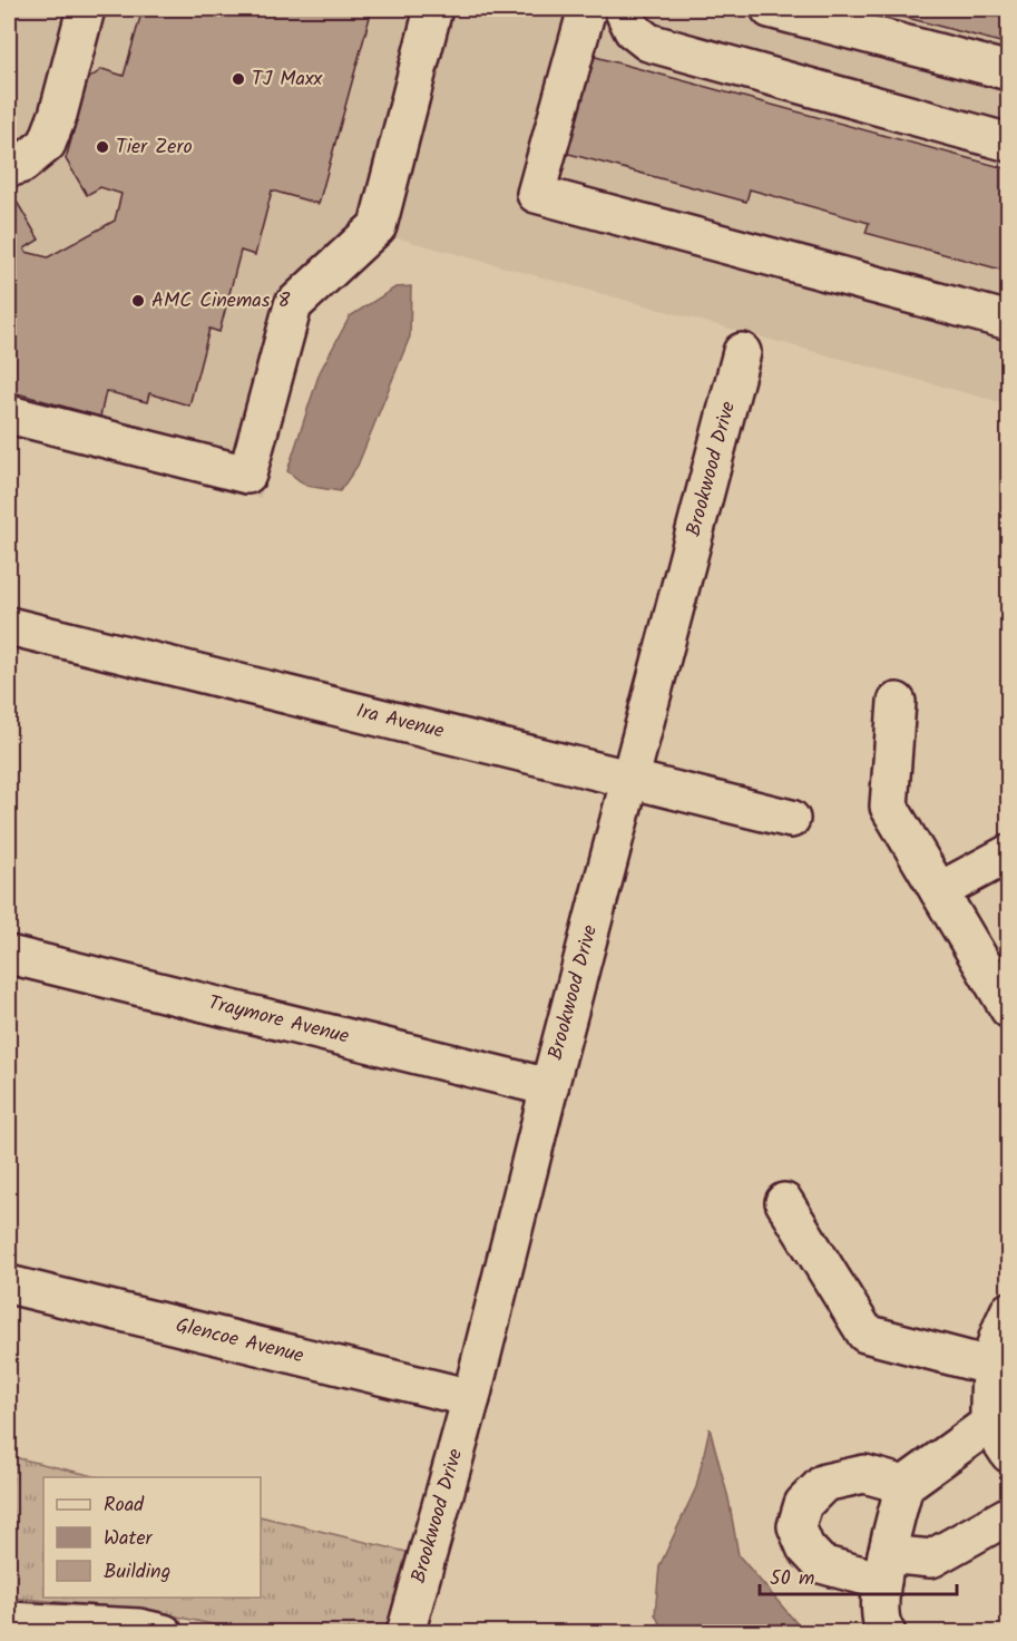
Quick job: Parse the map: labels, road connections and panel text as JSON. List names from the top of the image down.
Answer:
{
  "streets": {
    "street": [
      "Brookwood Drive",
      "Ira Avenue",
      "Traymore Avenue",
      "Glencoe Avenue"
    ]
  },
  "crossings": [
    ["Brookwood Drive", "Ira Avenue"],
    ["Brookwood Drive", "Traymore Avenue"],
    ["Brookwood Drive", "Glencoe Avenue"]
  ],
  "places": ["TJ Maxx", "Tier Zero", "AMC Cinemas 8"],
  "legend": ["Road", "Water", "Building"],
  "scale_bar": "50 m"
}
